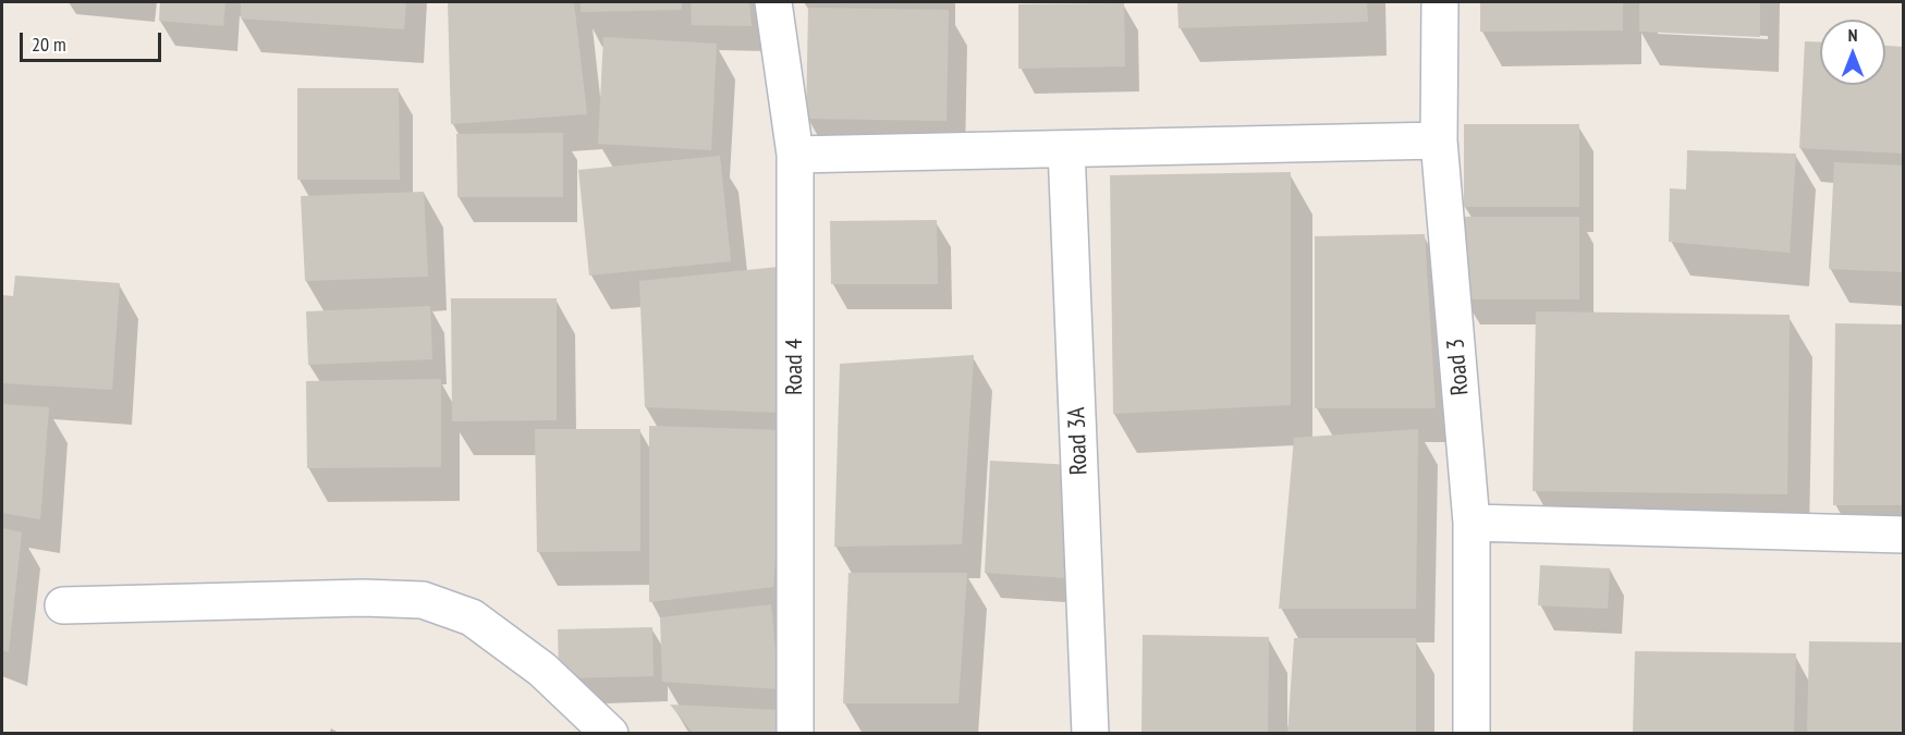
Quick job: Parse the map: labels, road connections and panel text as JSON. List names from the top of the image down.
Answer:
{
  "streets": {
    "street": ["Road 4", "Road 3", "Road 3A"]
  },
  "scale_bar": "20 m",
  "north": "top"
}
